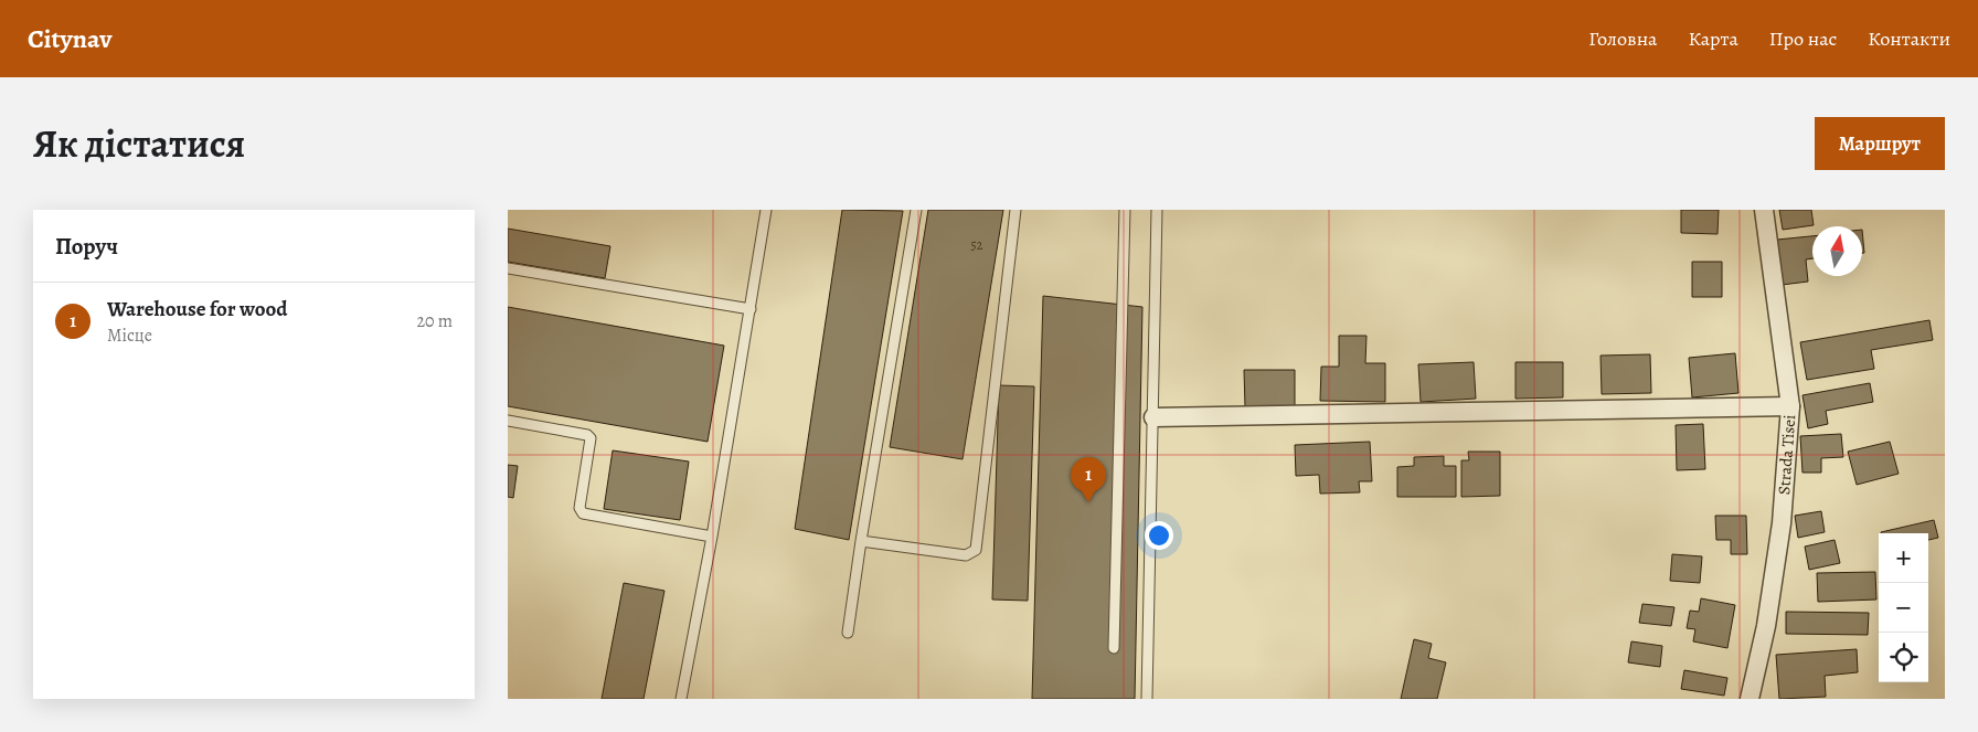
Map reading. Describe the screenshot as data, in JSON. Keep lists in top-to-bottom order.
{
  "streets": {
    "street": ["Strada Tisei"]
  },
  "house_numbers": ["52"],
  "north": "top",
  "page": {
    "header": "Citynav",
    "nav": [
      "Головна",
      "Карта",
      "Про нас",
      "Контакти"
    ],
    "title": "Як дістатися",
    "buttons": "Маршрут",
    "heading": "Поруч",
    "list": [
      {
        "mark": "1",
        "name": "Warehouse for wood",
        "note": "Місце",
        "value": "20 m"
      }
    ],
    "pins": "1",
    "map_buttons": ["+", "−"]
  }
}
